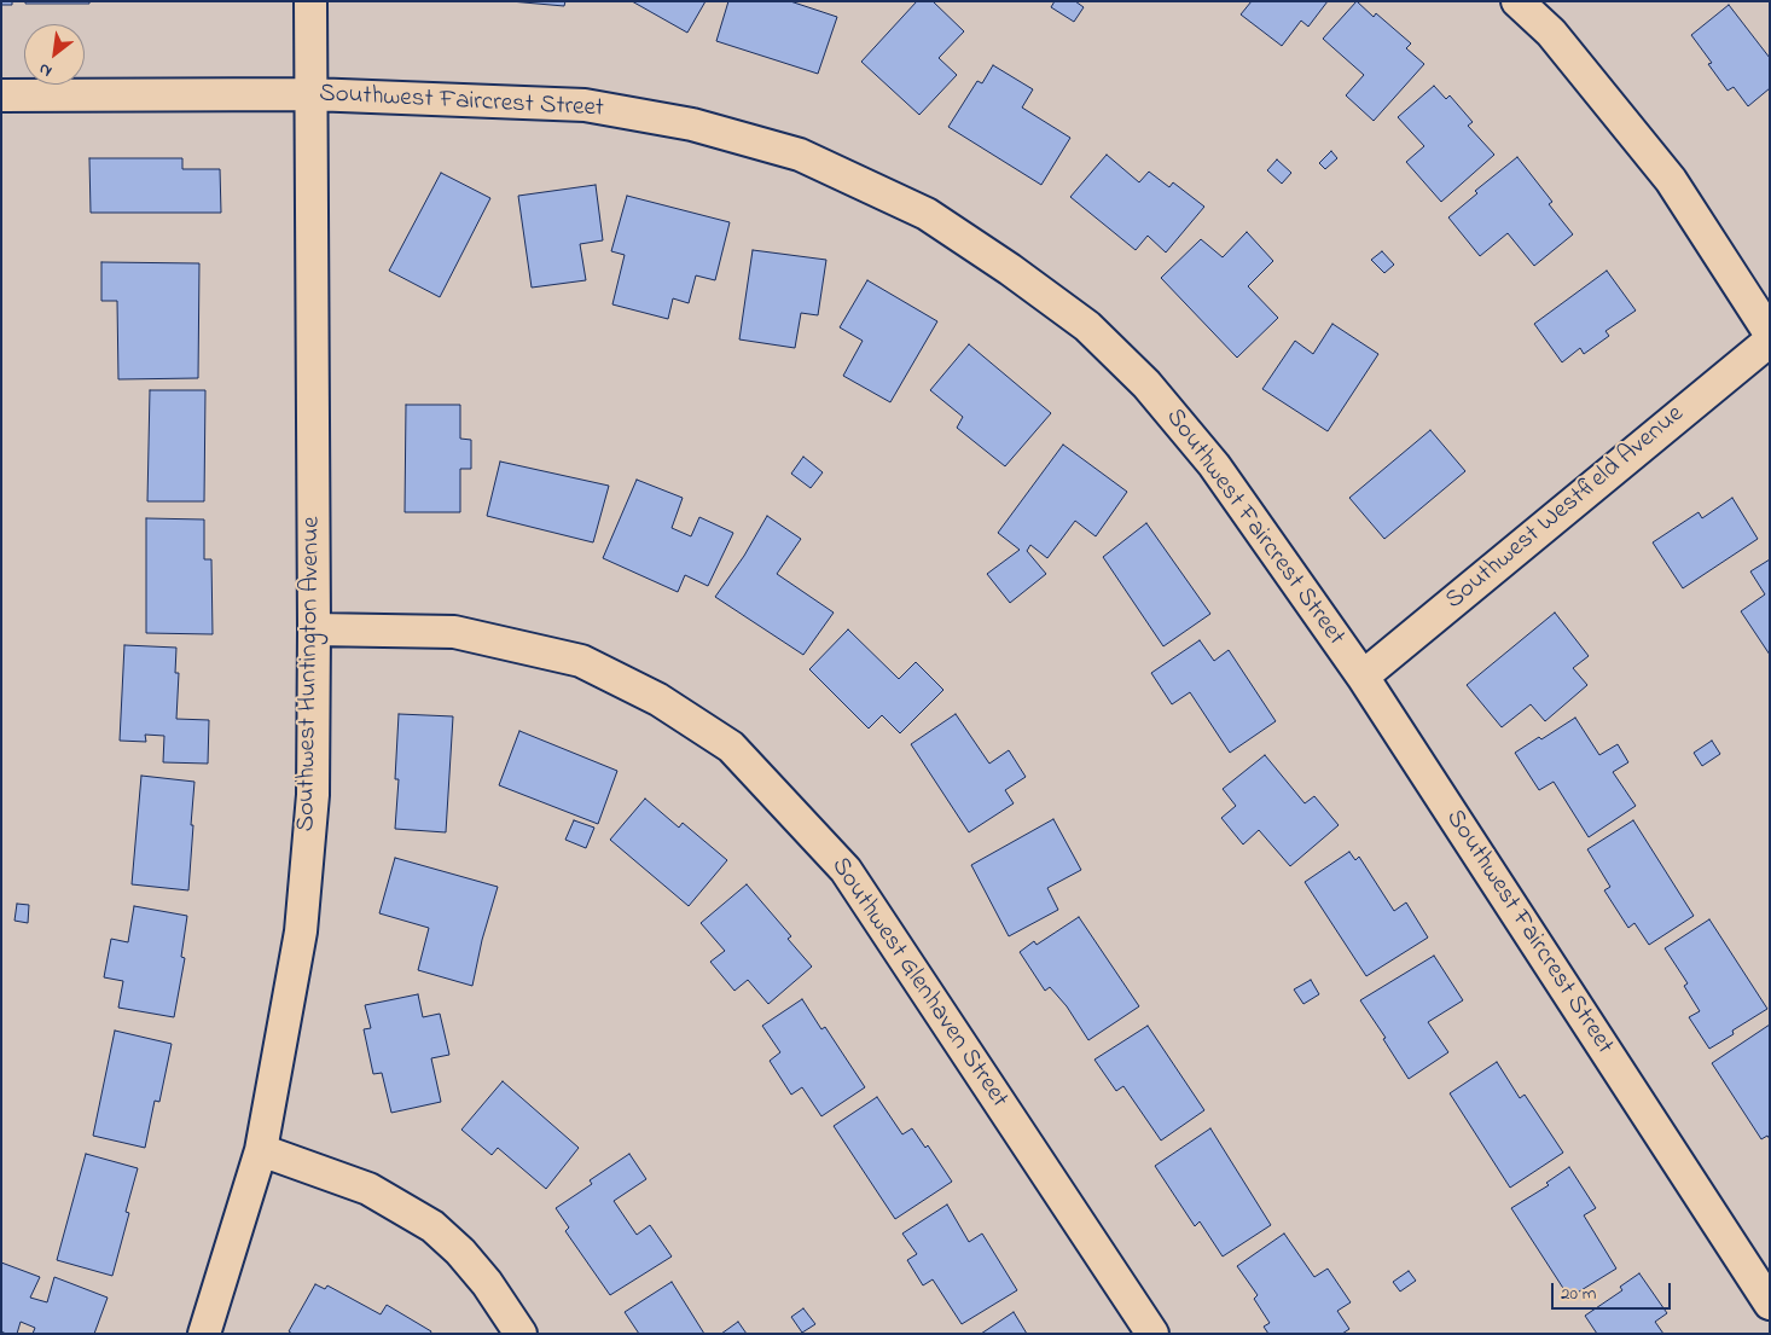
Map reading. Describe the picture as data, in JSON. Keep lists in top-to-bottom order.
{
  "streets": {
    "street": [
      "Southwest Faircrest Street",
      "Southwest Westfield Avenue",
      "Southwest Huntington Avenue",
      "Southwest Glenhaven Street"
    ]
  },
  "crossings": [
    ["Southwest Faircrest Street", "Southwest Westfield Avenue"],
    ["Southwest Faircrest Street", "Southwest Huntington Avenue"],
    ["Southwest Huntington Avenue", "Southwest Glenhaven Street"]
  ],
  "scale_bar": "20 m",
  "north": "bottom left"
}
